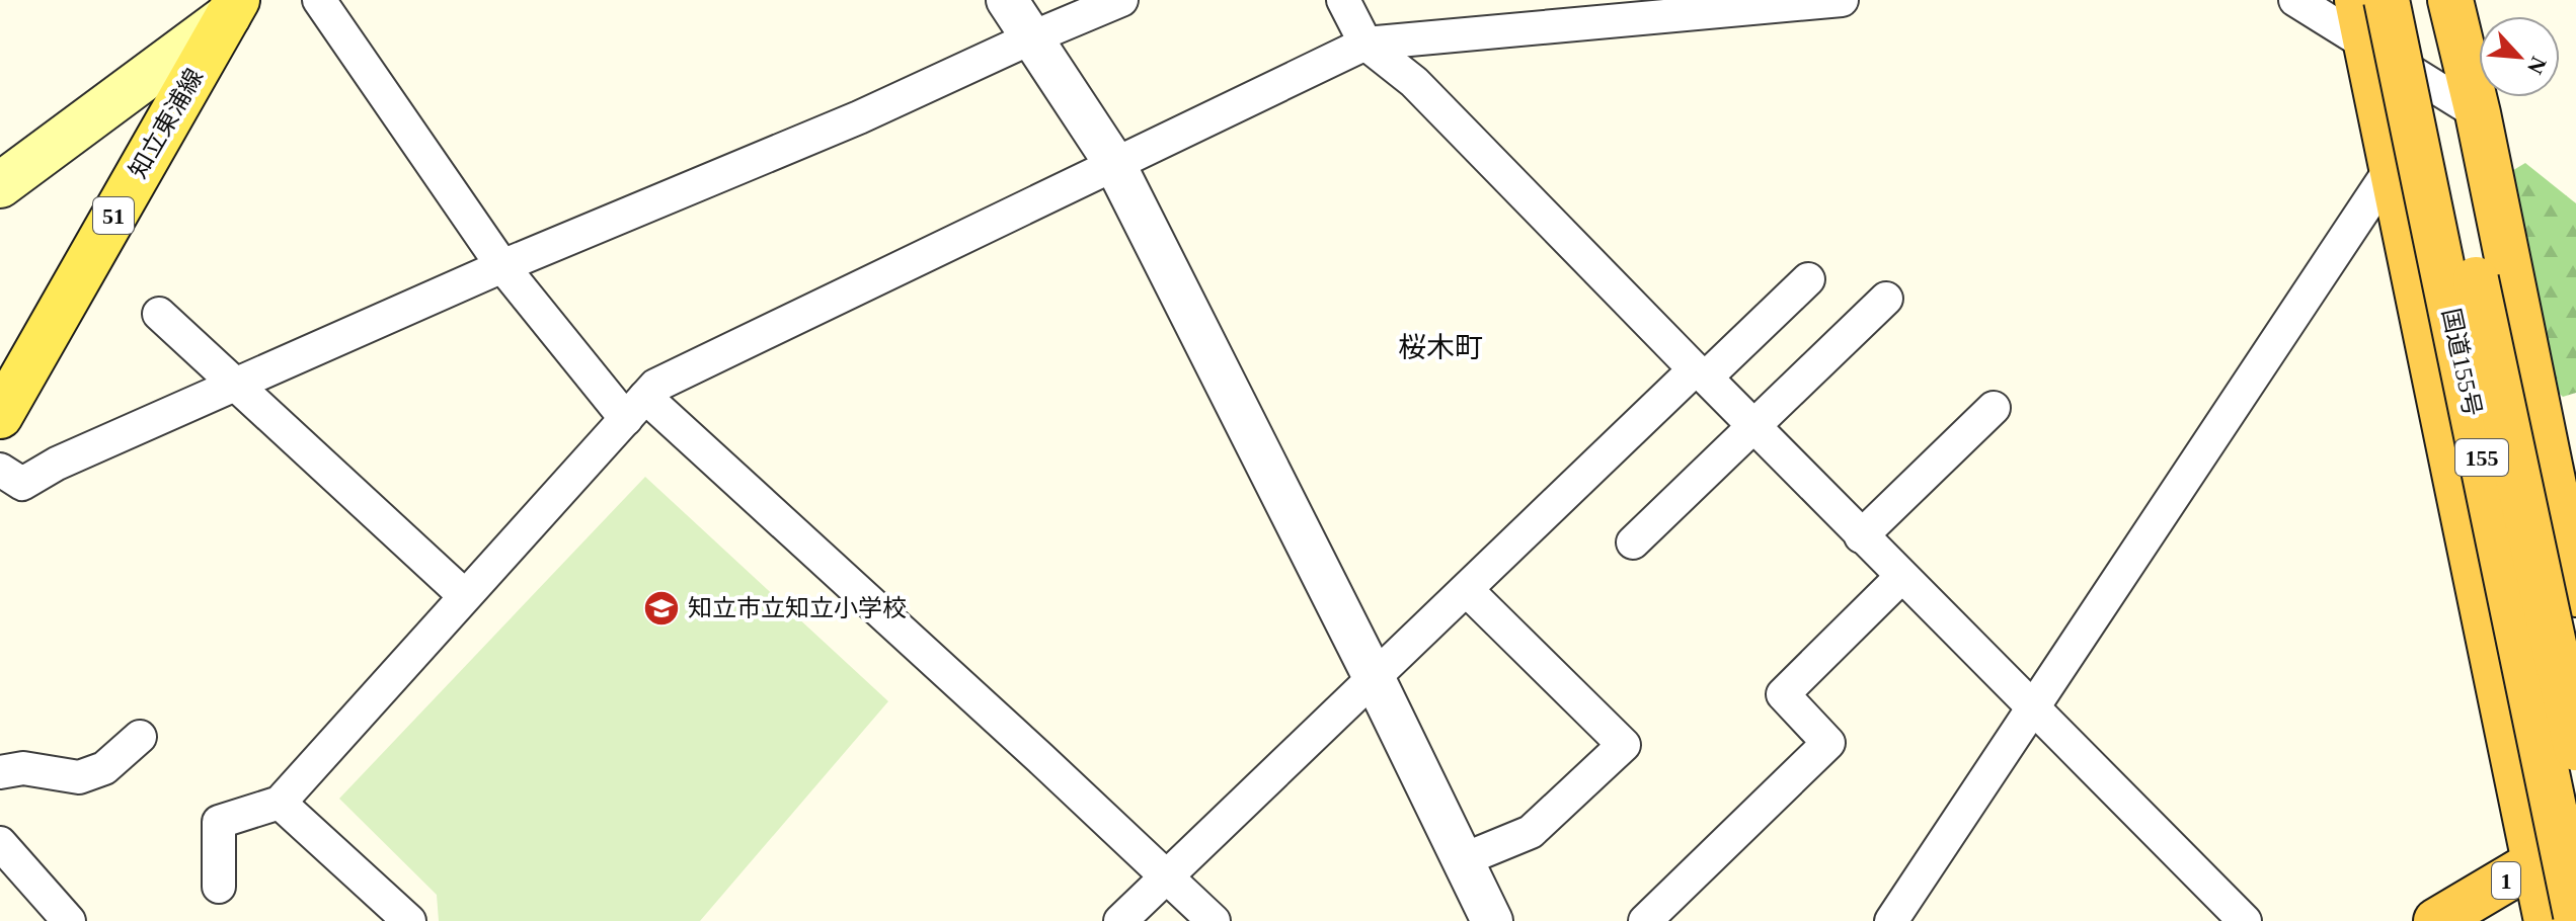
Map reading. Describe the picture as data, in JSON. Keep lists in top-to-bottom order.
{
  "streets": {
    "highway": ["国道155号", "155", "1"],
    "main road": ["知立東浦線", "51"]
  },
  "crossings": [
    ["国道155号", "155"],
    ["155", "1"]
  ],
  "districts": ["桜木町"],
  "places": {
    "school or university": ["知立市立知立小学校"]
  },
  "north": "bottom right"
}
